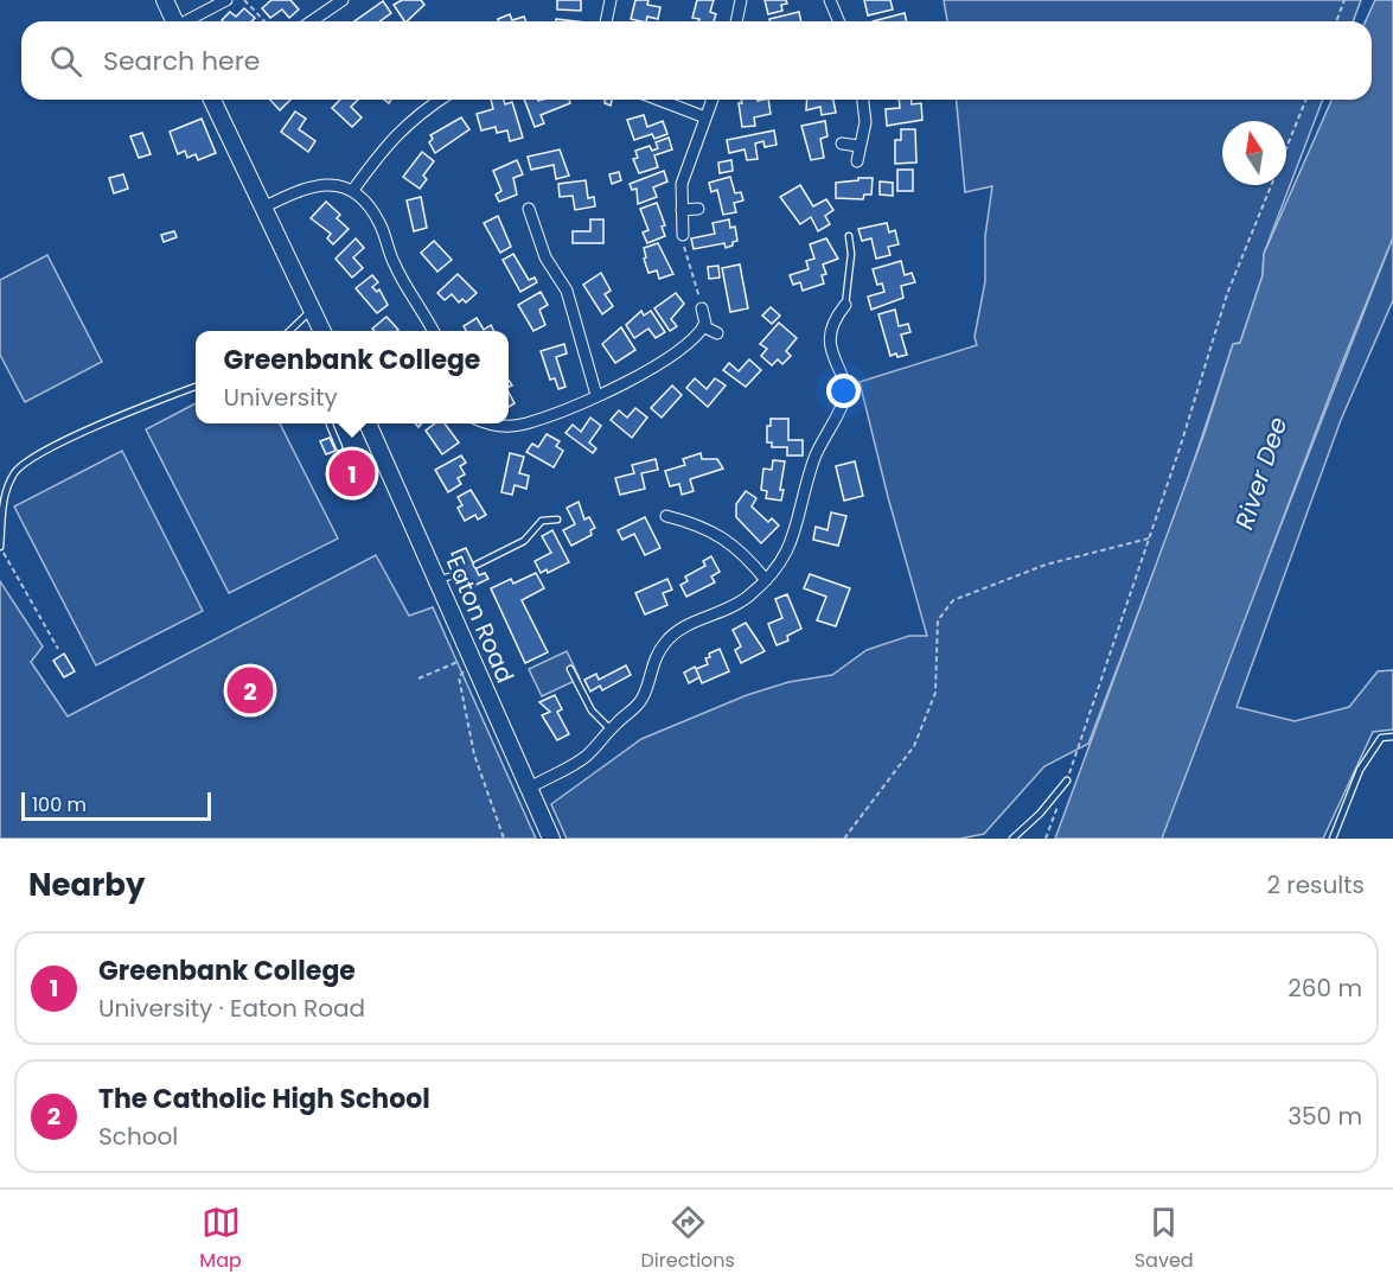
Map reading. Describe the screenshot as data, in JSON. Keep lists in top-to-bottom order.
{
  "streets": {
    "street": ["Eaton Road"]
  },
  "water": ["River Dee"],
  "scale_bar": "100 m",
  "north": "top",
  "page": {
    "search": "Search here",
    "popup": ["Greenbank College", "University"],
    "pins": ["1", "2"],
    "scale": "100 m",
    "heading": ["Nearby", "2 results"],
    "list": [
      {
        "mark": "1",
        "name": "Greenbank College",
        "note": "University · Eaton Road",
        "value": "260 m"
      },
      {
        "mark": "2",
        "name": "The Catholic High School",
        "note": "School",
        "value": "350 m"
      }
    ],
    "nav": ["Map", "Directions", "Saved"]
  }
}
